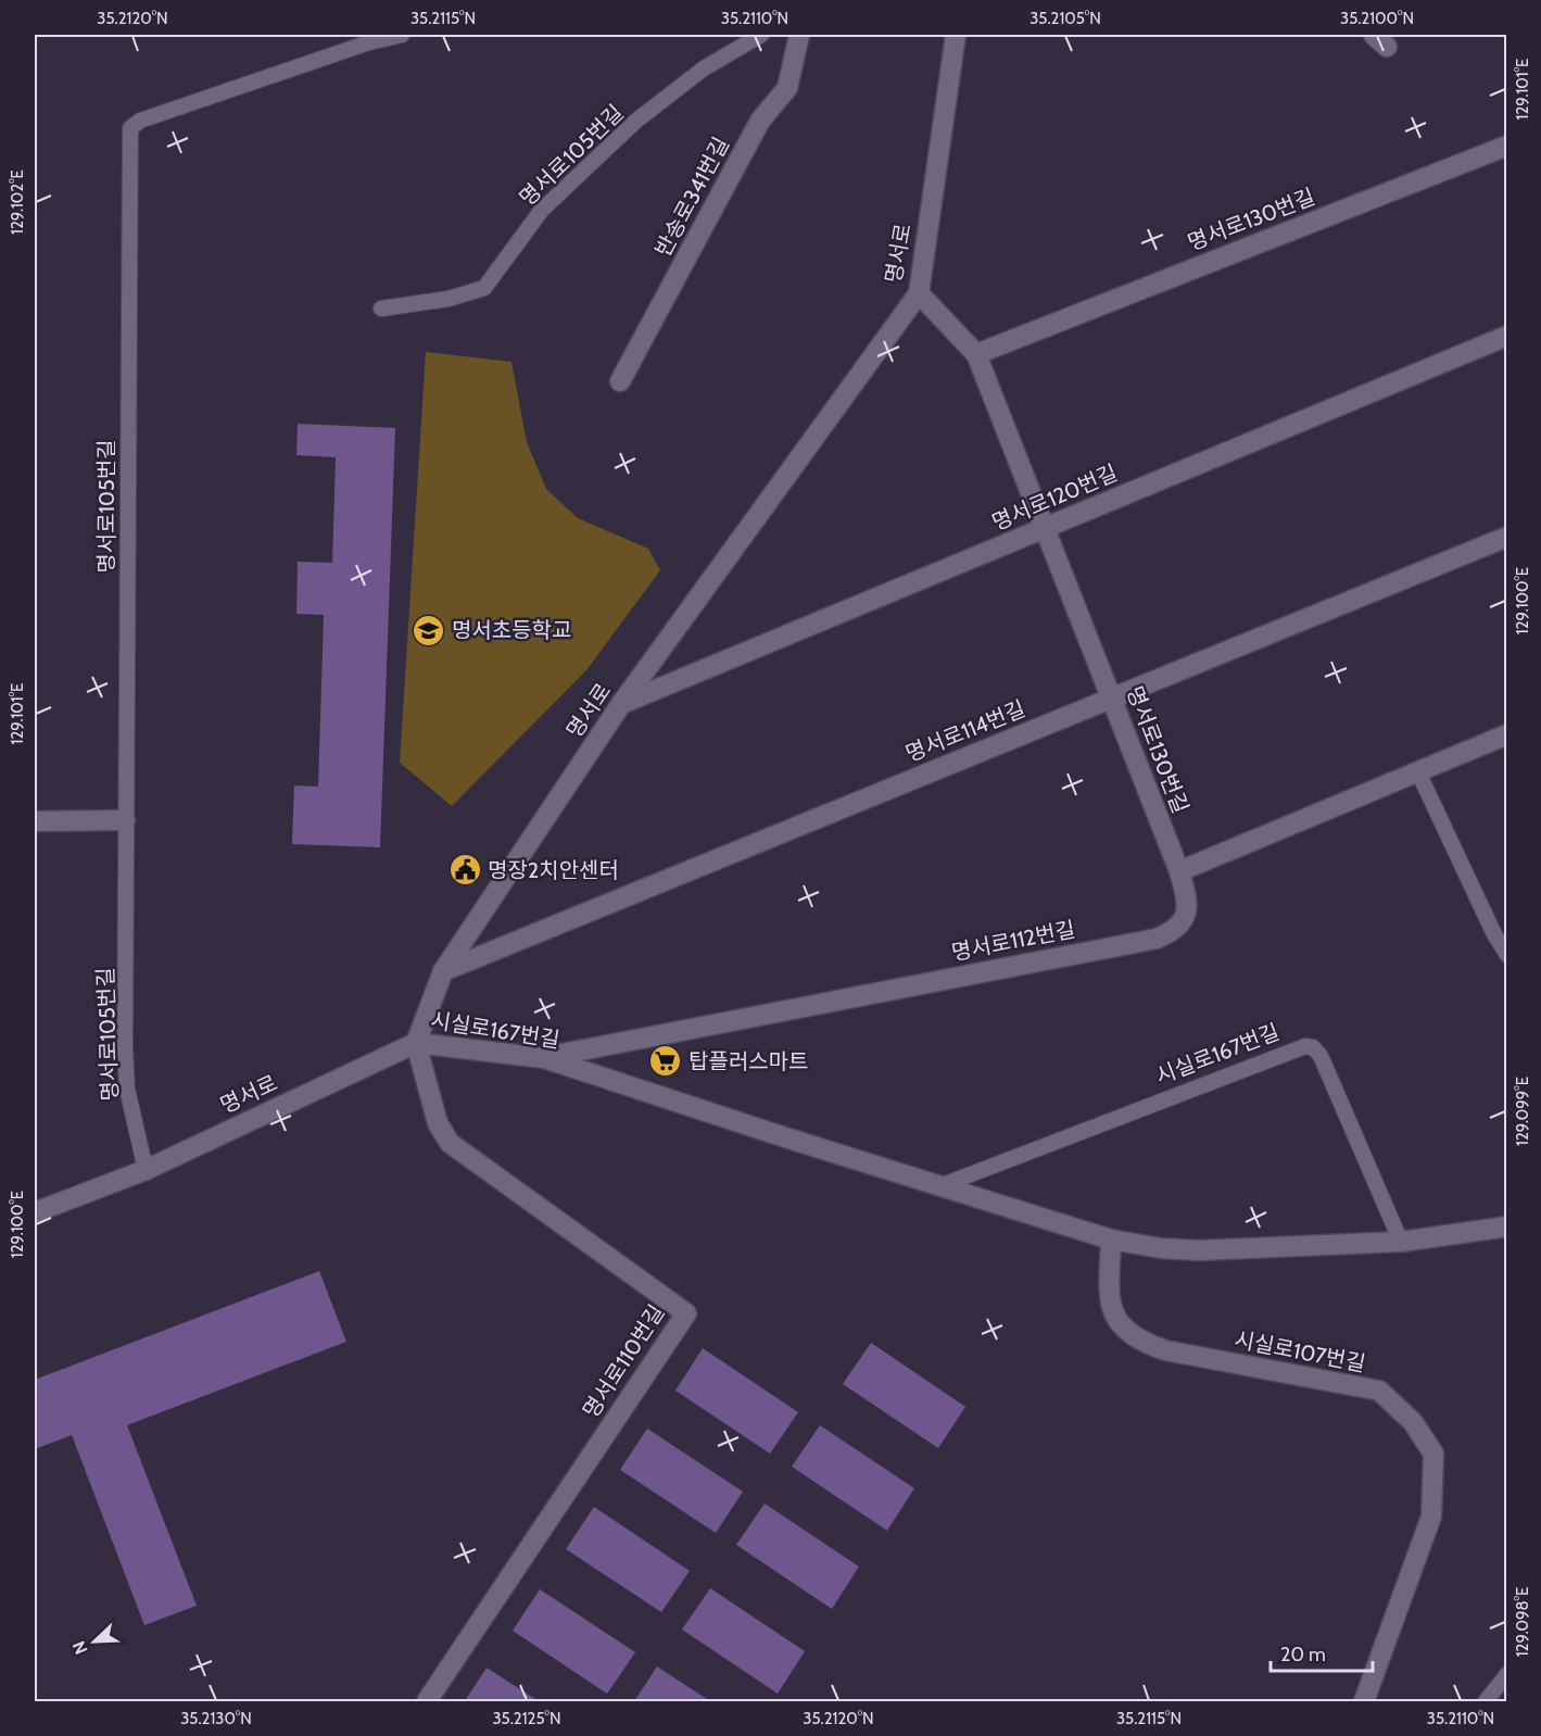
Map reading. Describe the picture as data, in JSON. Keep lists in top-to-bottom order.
{
  "streets": {
    "street": [
      "반송로341번길",
      "명서로130번길",
      "명서로",
      "명서로120번길",
      "명서로114번길",
      "명서로112번길",
      "시실로167번길",
      "시실로107번길",
      "명서로110번길"
    ],
    "lane": ["명서로105번길"]
  },
  "crossings": [
    ["명서로105번길", "명서로"],
    ["명서로130번길", "명서로"],
    ["명서로130번길", "명서로120번길"],
    ["명서로130번길", "명서로114번길"],
    ["명서로130번길", "명서로112번길"],
    ["명서로", "명서로120번길"],
    ["명서로", "명서로114번길"],
    ["명서로", "시실로167번길"],
    ["명서로", "명서로110번길"],
    ["명서로112번길", "시실로167번길"],
    ["시실로167번길", "시실로107번길"],
    ["시실로167번길", "명서로110번길"]
  ],
  "places": {
    "school or university": ["명서초등학교"],
    "public building": ["명장2치안센터"],
    "supermarket": ["탑플러스마트"]
  },
  "scale_bar": "20 m",
  "north": "bottom left",
  "coordinates": [
    "35.2120°N",
    "35.2115°N",
    "35.2110°N",
    "35.2105°N",
    "35.2100°N",
    "129.101°E",
    "129.102°E",
    "129.100°E",
    "129.099°E",
    "129.098°E",
    "35.2130°N",
    "35.2125°N"
  ]
}
